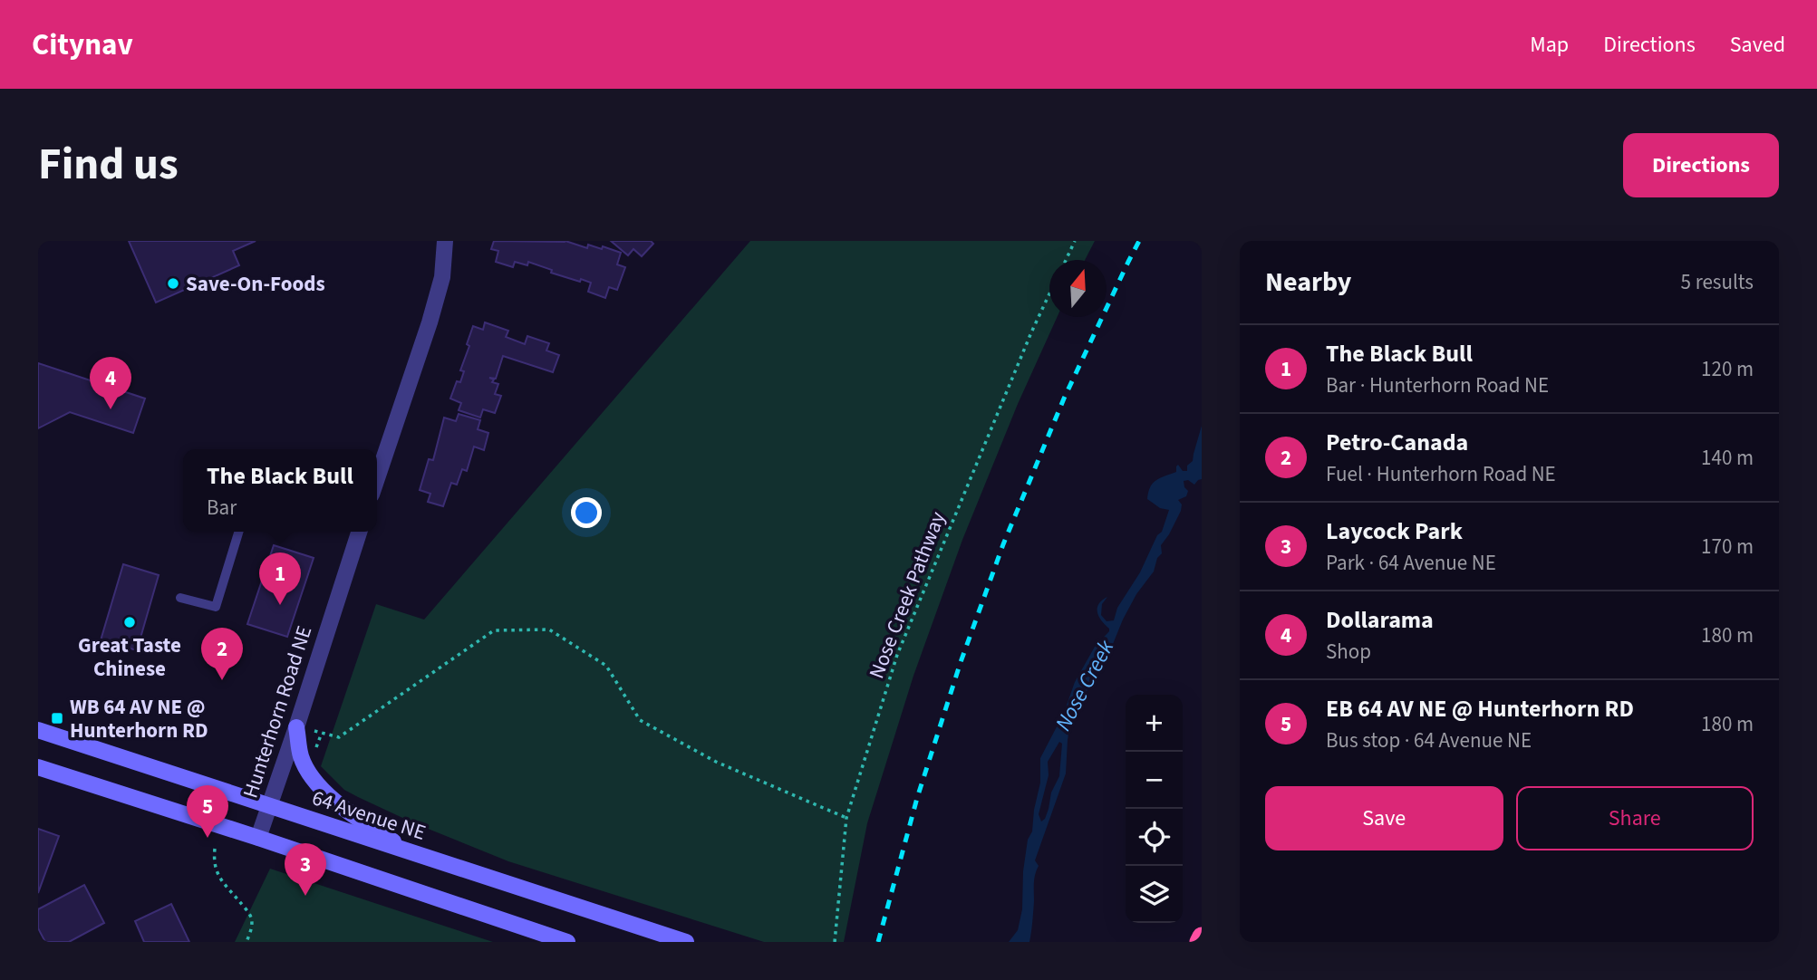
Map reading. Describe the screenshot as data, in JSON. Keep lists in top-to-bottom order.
{
  "streets": {
    "main road": ["64 Avenue NE"],
    "street": ["Hunterhorn Road NE"],
    "path": ["Nose Creek Pathway"]
  },
  "crossings": [
    ["Hunterhorn Road NE", "64 Avenue NE"]
  ],
  "water": ["Nose Creek"],
  "places": {
    "other": ["Save-On-Foods", "Great Taste Chinese"],
    "transit": ["WB 64 AV NE @ Hunterhorn RD"]
  },
  "north": "top",
  "page": {
    "header": "Citynav",
    "nav": ["Map", "Directions", "Saved"],
    "title": "Find us",
    "buttons": [
      "Directions",
      ["Save", "Share"]
    ],
    "heading": ["Nearby", "5 results"],
    "list": [
      {
        "mark": "1",
        "name": "The Black Bull",
        "note": "Bar · Hunterhorn Road NE",
        "value": "120 m"
      },
      {
        "mark": "2",
        "name": "Petro-Canada",
        "note": "Fuel · Hunterhorn Road NE",
        "value": "140 m"
      },
      {
        "mark": "3",
        "name": "Laycock Park",
        "note": "Park · 64 Avenue NE",
        "value": "170 m"
      },
      {
        "mark": "4",
        "name": "Dollarama",
        "note": "Shop",
        "value": "180 m"
      },
      {
        "mark": "5",
        "name": "EB 64 AV NE @ Hunterhorn RD",
        "note": "Bus stop · 64 Avenue NE",
        "value": "180 m"
      }
    ],
    "pins": [
      "4",
      "1",
      "2",
      "5",
      "3"
    ],
    "popup": ["The Black Bull", "Bar"],
    "map_buttons": ["+", "−"]
  }
}
